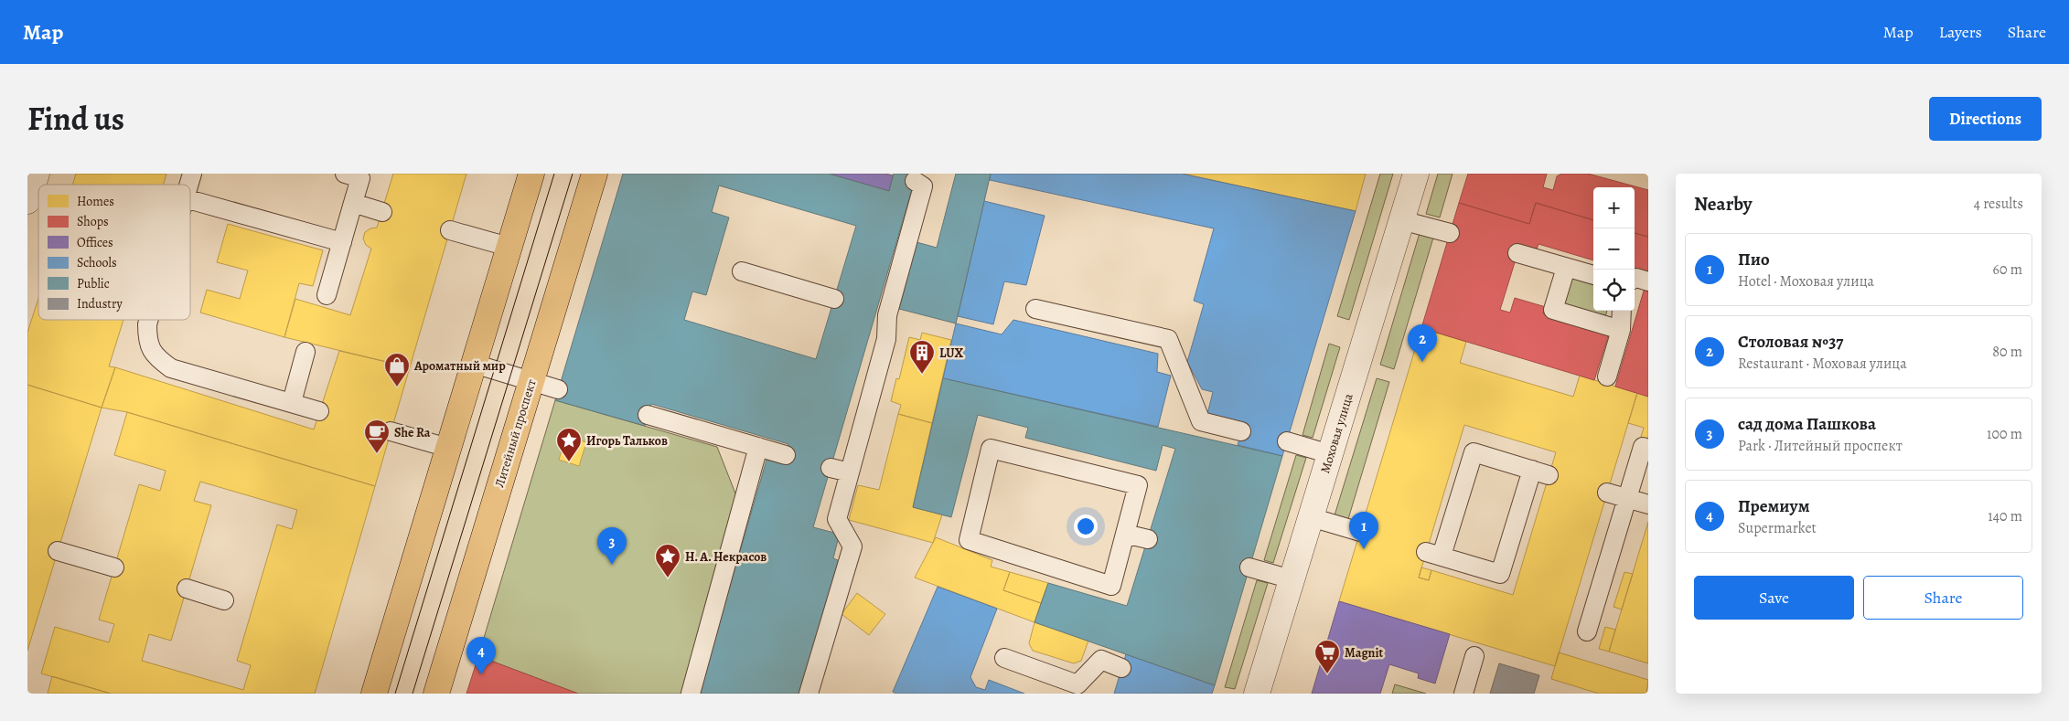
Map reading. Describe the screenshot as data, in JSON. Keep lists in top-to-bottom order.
{
  "streets": {
    "main road": ["Литейный проспект"],
    "street": ["Моховая улица"]
  },
  "places": {
    "building": ["LUX"],
    "shop": ["Ароматный мир"],
    "cafe": ["She Ra"],
    "place": ["Игорь Тальков", "Н. А. Некрасов"],
    "supermarket": ["Magnit"]
  },
  "legend": [
    "Homes",
    "Shops",
    "Offices",
    "Schools",
    "Public",
    "Industry"
  ],
  "page": {
    "header": "Map",
    "nav": ["Map", "Layers", "Share"],
    "title": "Find us",
    "buttons": [
      "Directions",
      ["Save", "Share"]
    ],
    "heading": ["Nearby", "4 results"],
    "map_buttons": ["+", "−"],
    "list": [
      {
        "mark": "1",
        "name": "Пио",
        "note": "Hotel · Моховая улица",
        "value": "60 m"
      },
      {
        "mark": "2",
        "name": "Столовая №37",
        "note": "Restaurant · Моховая улица",
        "value": "80 m"
      },
      {
        "mark": "3",
        "name": "сад дома Пашкова",
        "note": "Park · Литейный проспект",
        "value": "100 m"
      },
      {
        "mark": "4",
        "name": "Премиум",
        "note": "Supermarket",
        "value": "140 m"
      }
    ],
    "pins": [
      "2",
      "1",
      "3",
      "4"
    ]
  }
}
